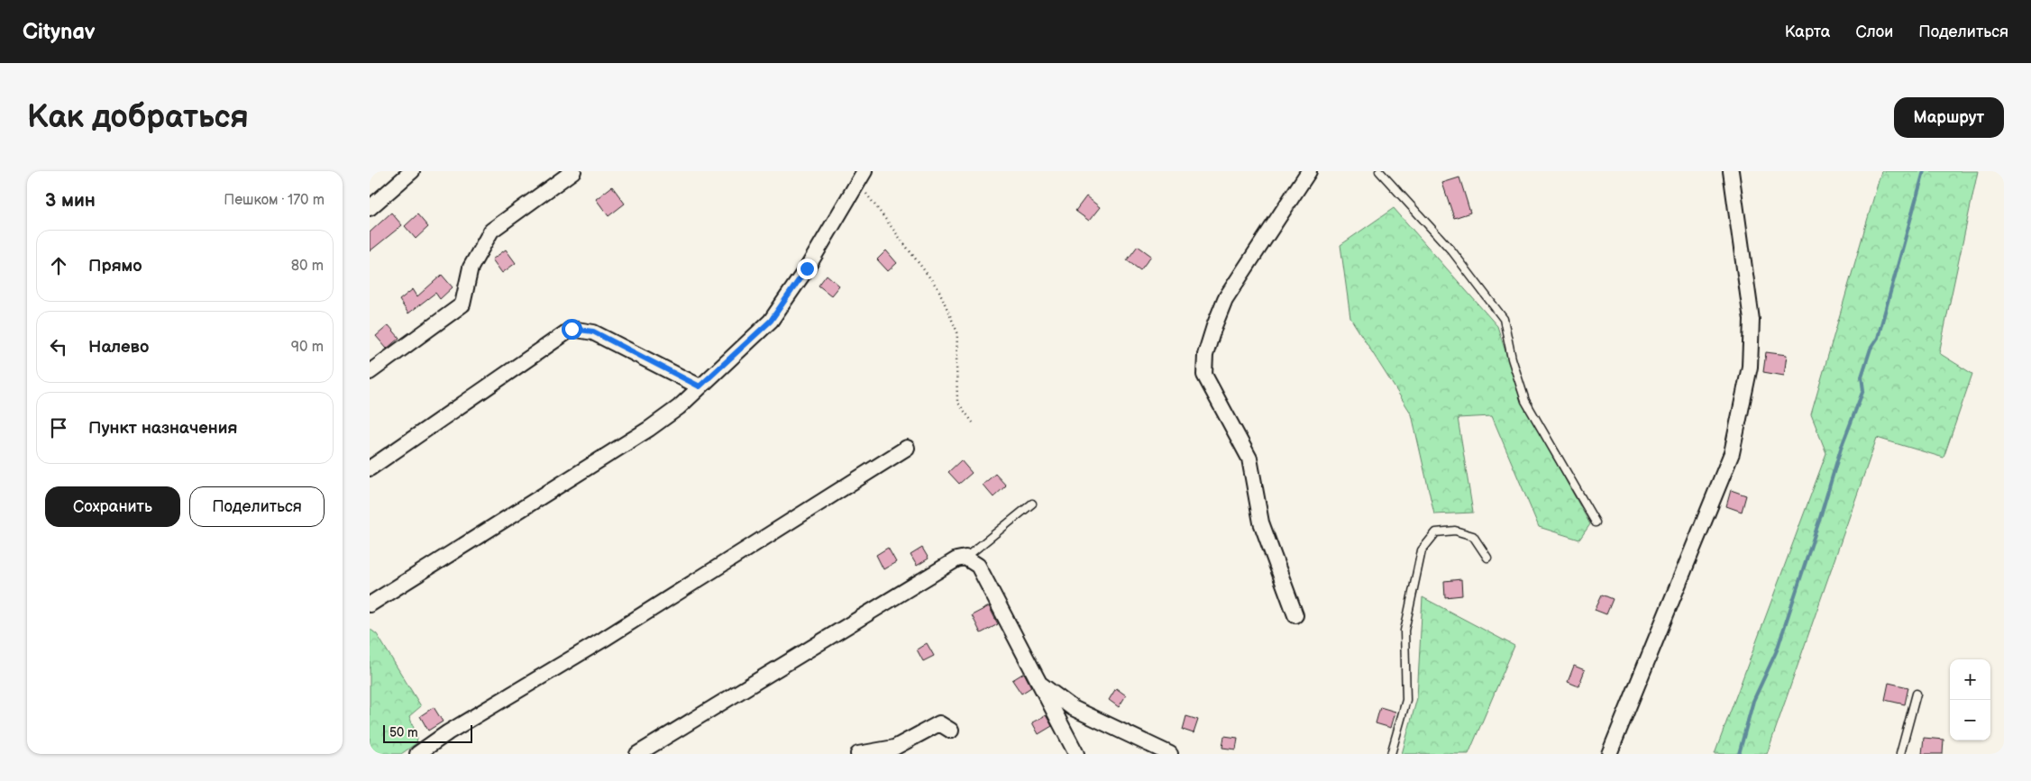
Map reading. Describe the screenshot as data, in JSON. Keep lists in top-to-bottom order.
{
  "scale_bar": "50 m",
  "page": {
    "header": "Citynav",
    "nav": ["Карта", "Слои", "Поделиться"],
    "buttons": [
      "Маршрут",
      ["Сохранить", "Поделиться"]
    ],
    "title": "Как добраться",
    "heading": ["3 мин", "Пешком · 170 m"],
    "list": [
      ["Прямо", "80 m"],
      ["Налево", "90 m"],
      "Пункт назначения"
    ],
    "map_buttons": ["+", "−"],
    "scale": "50 m"
  }
}
